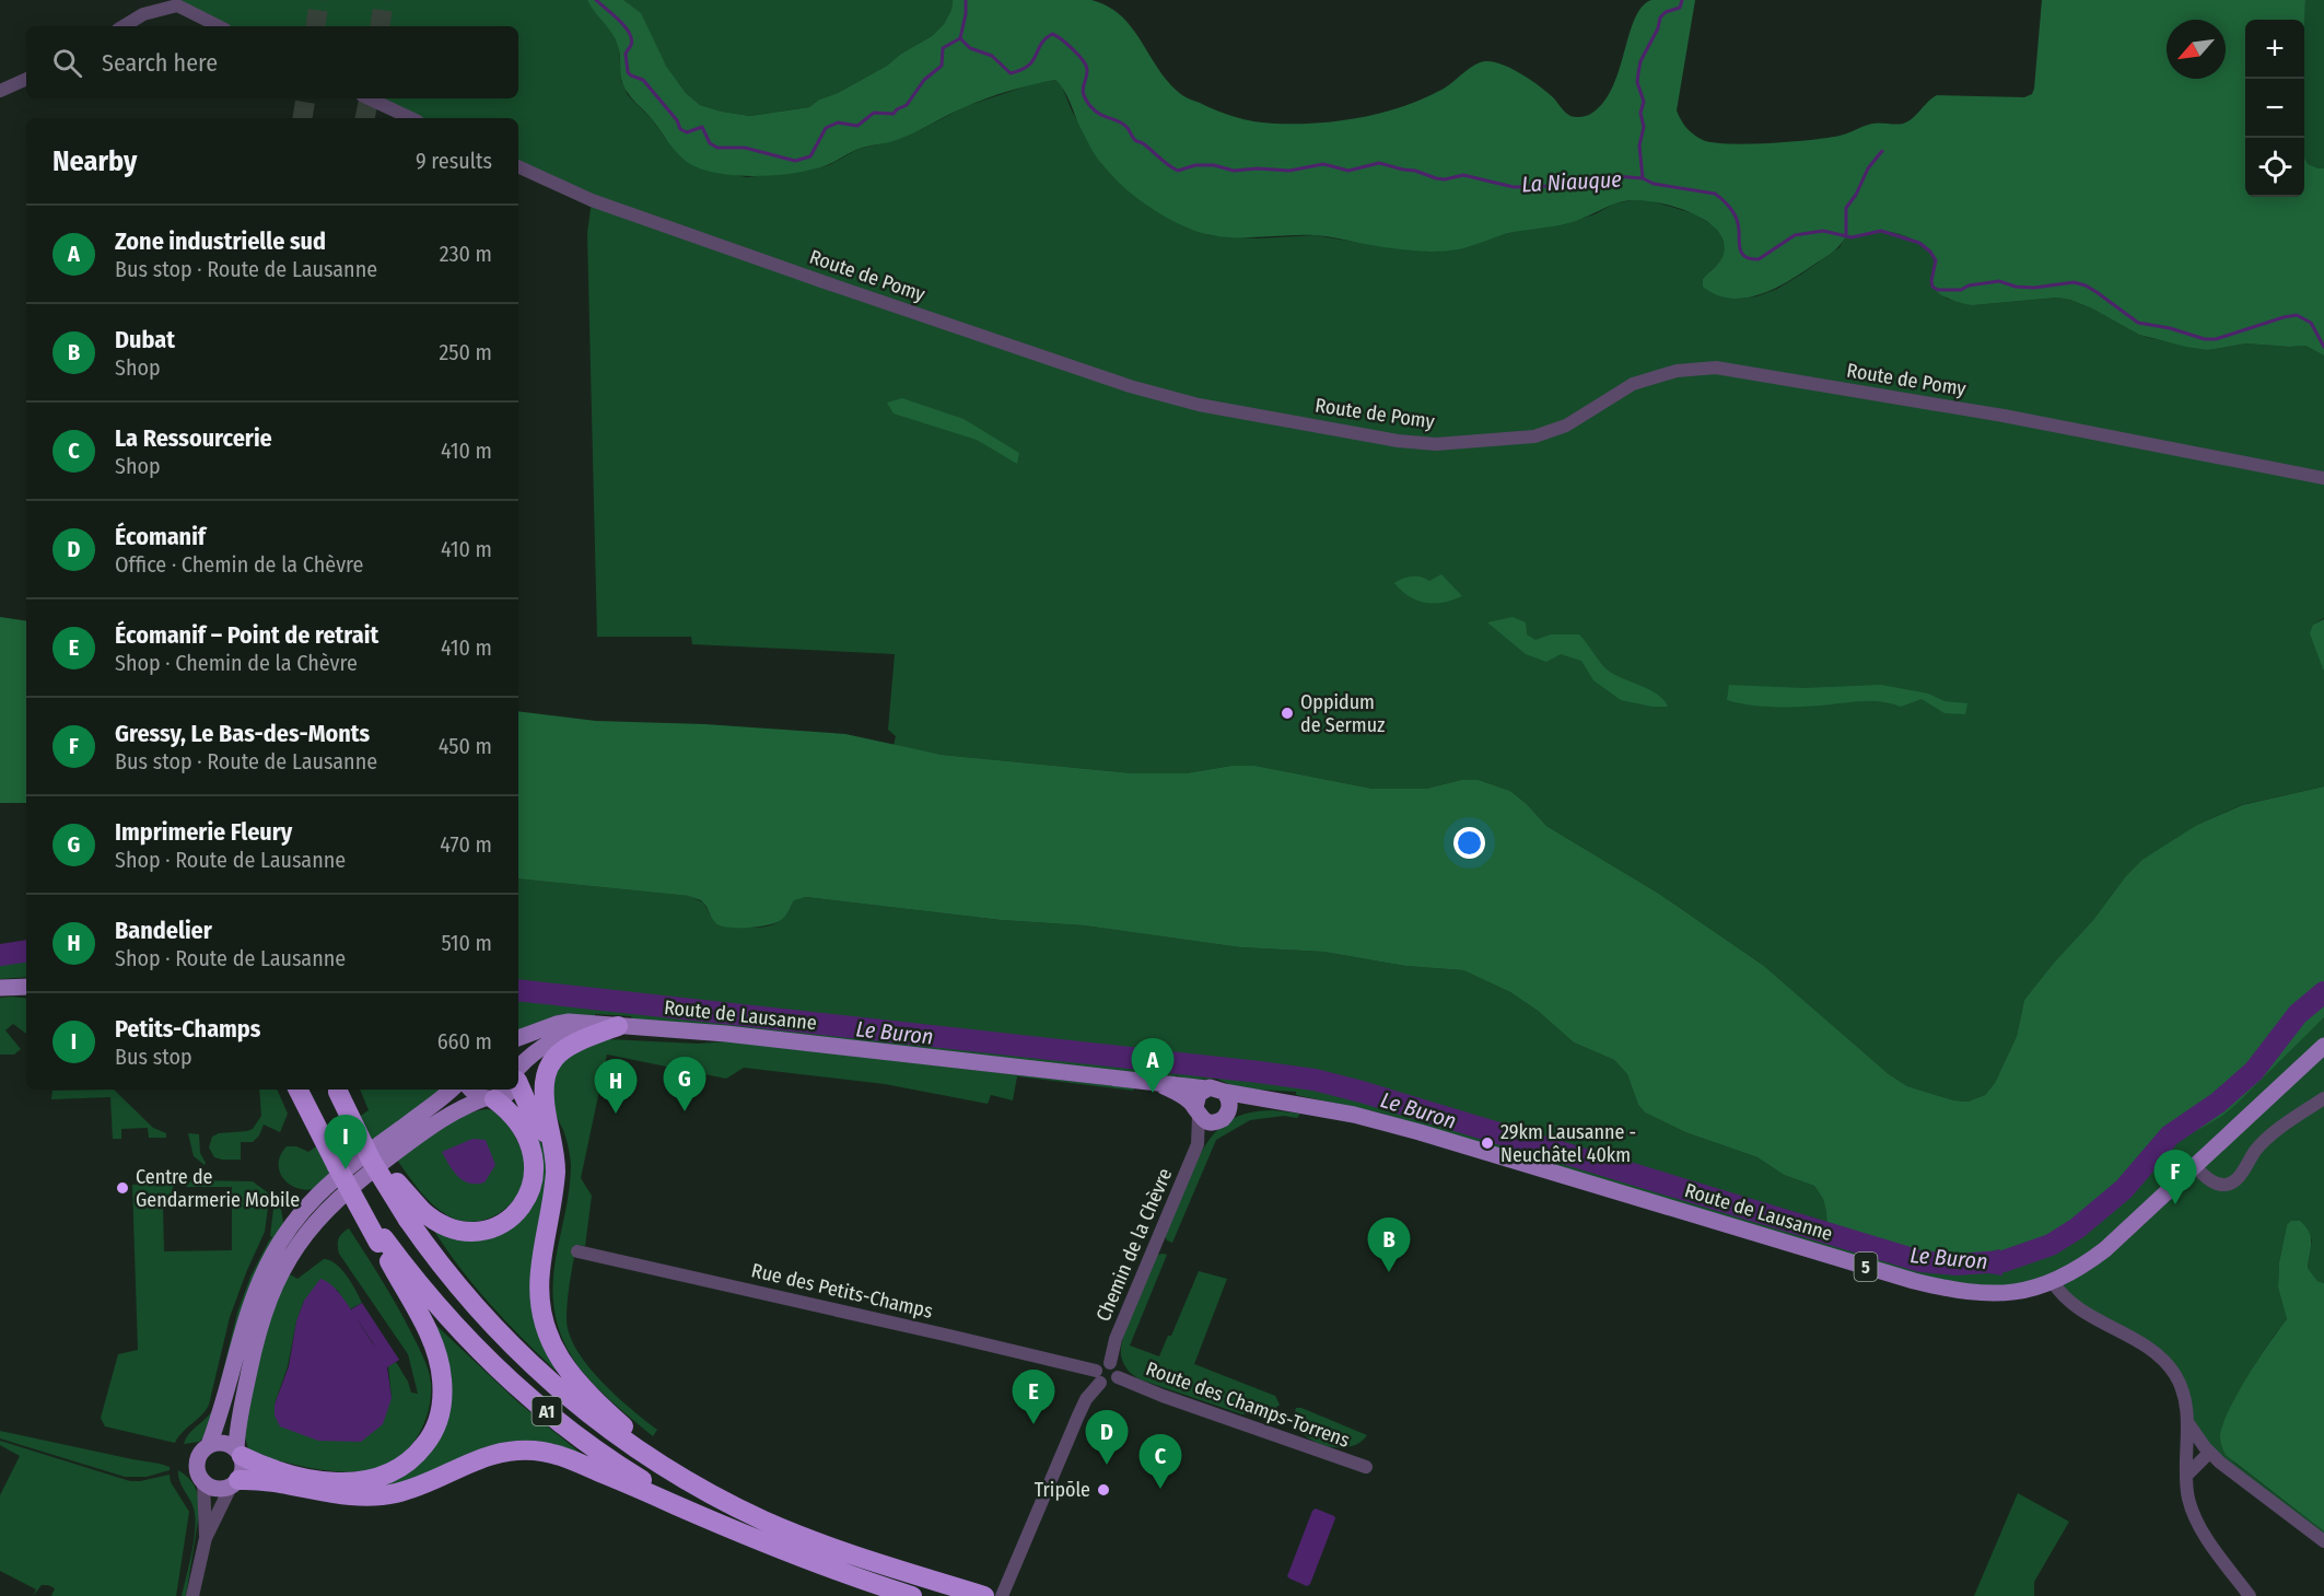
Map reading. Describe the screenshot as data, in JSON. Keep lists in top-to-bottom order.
{
  "streets": {
    "highway": ["A1"],
    "main road": ["Route de Lausanne", "5"],
    "street": [
      "Route de Pomy",
      "Chemin de la Chèvre",
      "Rue des Petits-Champs",
      "Route des Champs-Torrens"
    ]
  },
  "crossings": [
    ["Route de Lausanne", "Chemin de la Chèvre"],
    ["Chemin de la Chèvre", "Rue des Petits-Champs"],
    ["Chemin de la Chèvre", "Route des Champs-Torrens"],
    ["Rue des Petits-Champs", "Route des Champs-Torrens"]
  ],
  "water": ["La Niauque", "Le Buron"],
  "places": [
    "Oppidum de Sermuz",
    "29km Lausanne - Neuchâtel 40km",
    "Centre de Gendarmerie Mobile",
    "Tripōle"
  ],
  "north": "bottom left",
  "page": {
    "map_buttons": ["+", "−"],
    "search": "Search here",
    "heading": ["Nearby", "9 results"],
    "list": [
      {
        "mark": "A",
        "name": "Zone industrielle sud",
        "note": "Bus stop · Route de Lausanne",
        "value": "230 m"
      },
      {
        "mark": "B",
        "name": "Dubat",
        "note": "Shop",
        "value": "250 m"
      },
      {
        "mark": "C",
        "name": "La Ressourcerie",
        "note": "Shop",
        "value": "410 m"
      },
      {
        "mark": "D",
        "name": "Écomanif",
        "note": "Office · Chemin de la Chèvre",
        "value": "410 m"
      },
      {
        "mark": "E",
        "name": "Écomanif – Point de retrait",
        "note": "Shop · Chemin de la Chèvre",
        "value": "410 m"
      },
      {
        "mark": "F",
        "name": "Gressy, Le Bas-des-Monts",
        "note": "Bus stop · Route de Lausanne",
        "value": "450 m"
      },
      {
        "mark": "G",
        "name": "Imprimerie Fleury",
        "note": "Shop · Route de Lausanne",
        "value": "470 m"
      },
      {
        "mark": "H",
        "name": "Bandelier",
        "note": "Shop · Route de Lausanne",
        "value": "510 m"
      },
      {
        "mark": "I",
        "name": "Petits-Champs",
        "note": "Bus stop",
        "value": "660 m"
      }
    ],
    "pins": [
      "A",
      "G",
      "H",
      "I",
      "F",
      "B",
      "E",
      "D",
      "C"
    ]
  }
}
